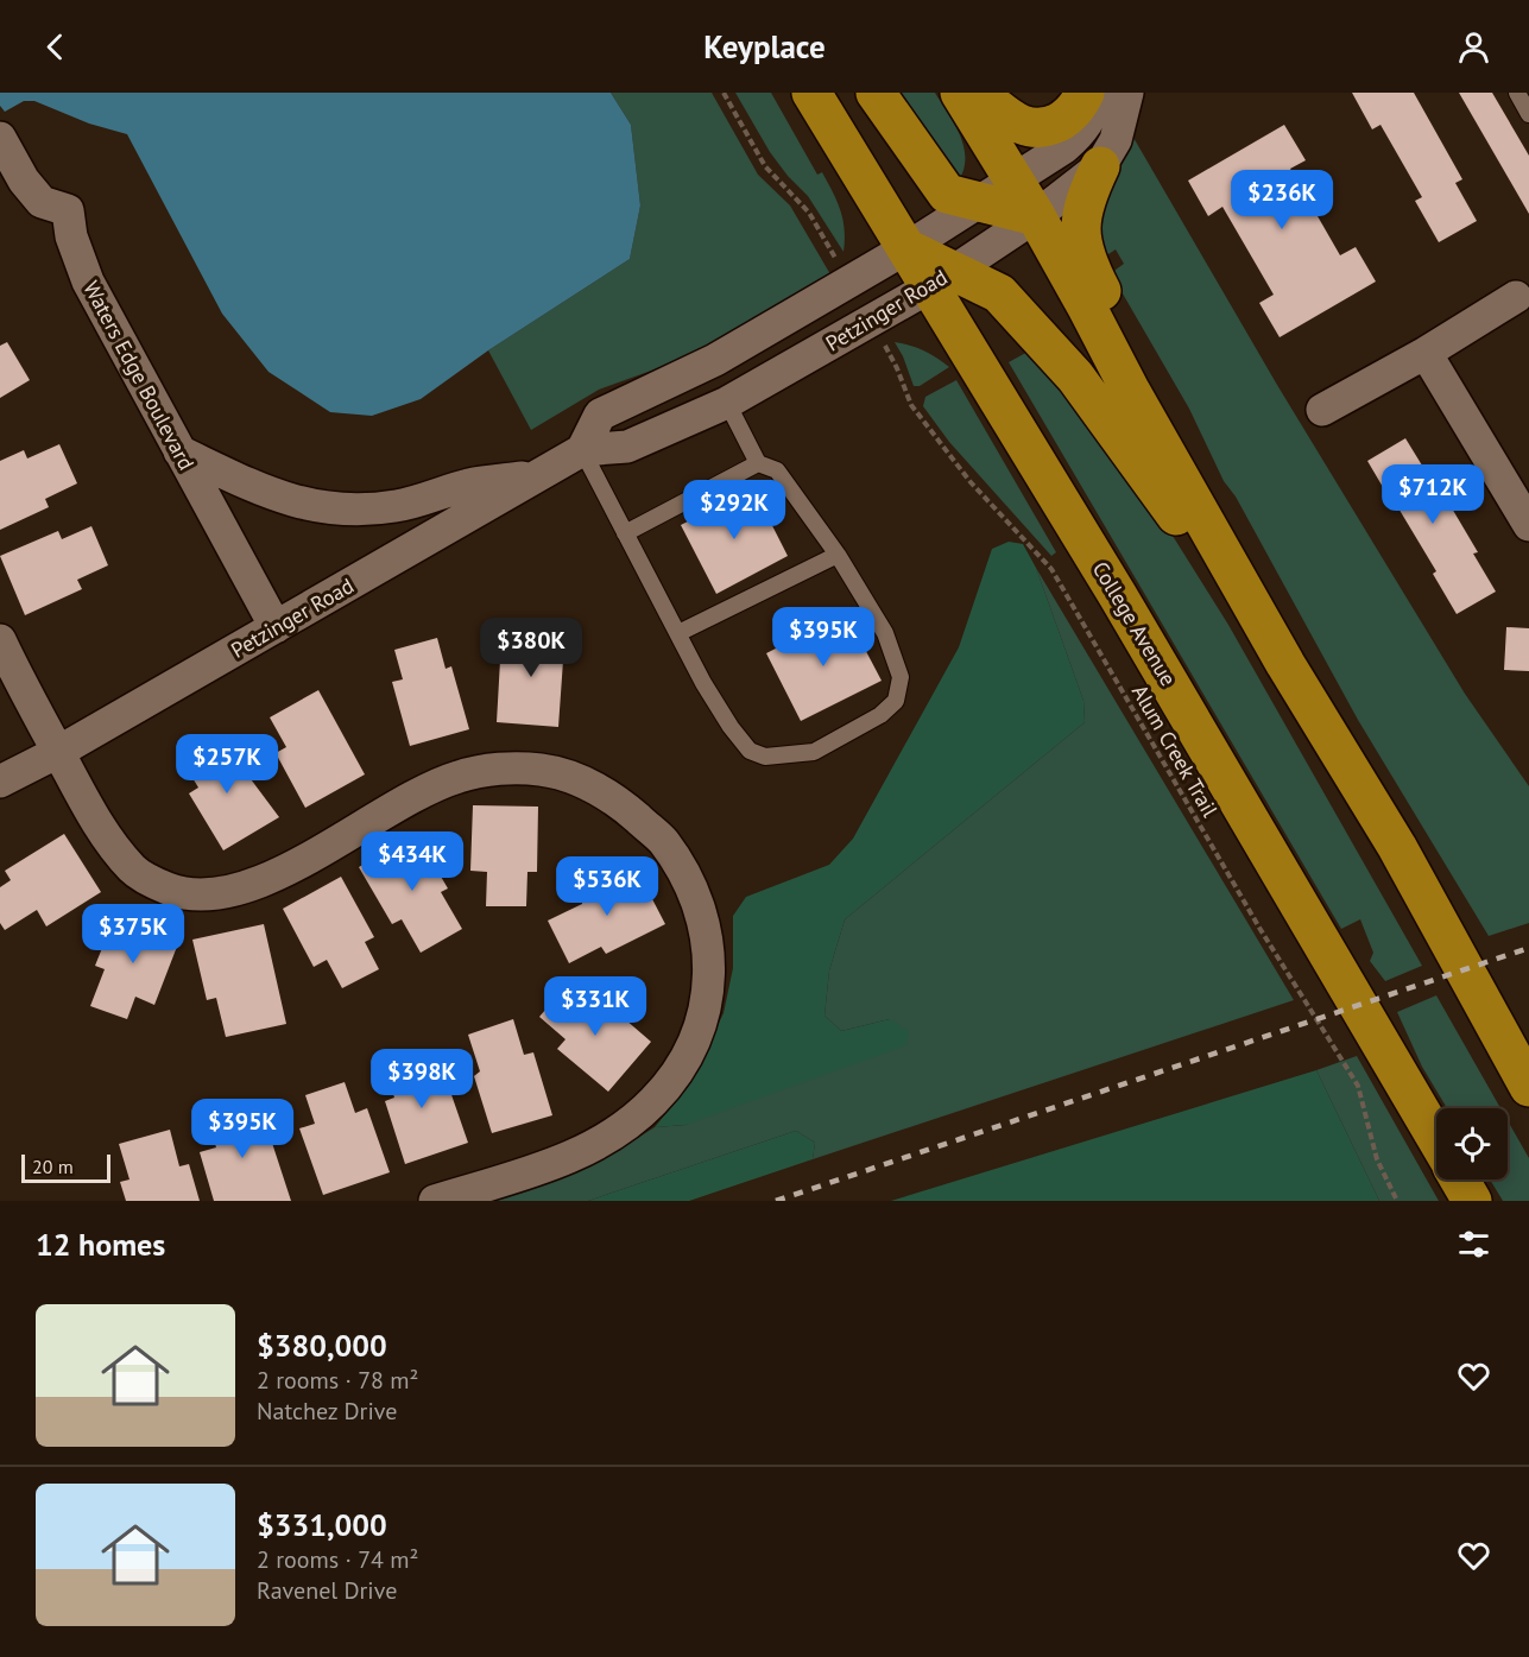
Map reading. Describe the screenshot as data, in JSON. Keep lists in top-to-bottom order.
{
  "streets": {
    "highway": ["College Avenue"],
    "street": ["Petzinger Road", "Waters Edge Boulevard"],
    "path": ["Alum Creek Trail"]
  },
  "crossings": [
    ["Petzinger Road", "Waters Edge Boulevard"],
    ["Petzinger Road", "College Avenue"]
  ],
  "scale_bar": "20 m",
  "page": {
    "header": "Keyplace",
    "price": [
      "$236K",
      "$712K",
      "$292K",
      "$395K",
      "$380K",
      "$257K",
      "$434K",
      "$536K",
      "$375K",
      "$331K",
      "$398K",
      "$395K"
    ],
    "scale": "20 m",
    "heading": "12 homes",
    "list": [
      {
        "name": "$380,000",
        "note": "2 rooms · 78 m² · Natchez Drive"
      },
      {
        "name": "$331,000",
        "note": "2 rooms · 74 m² · Ravenel Drive"
      }
    ]
  }
}
